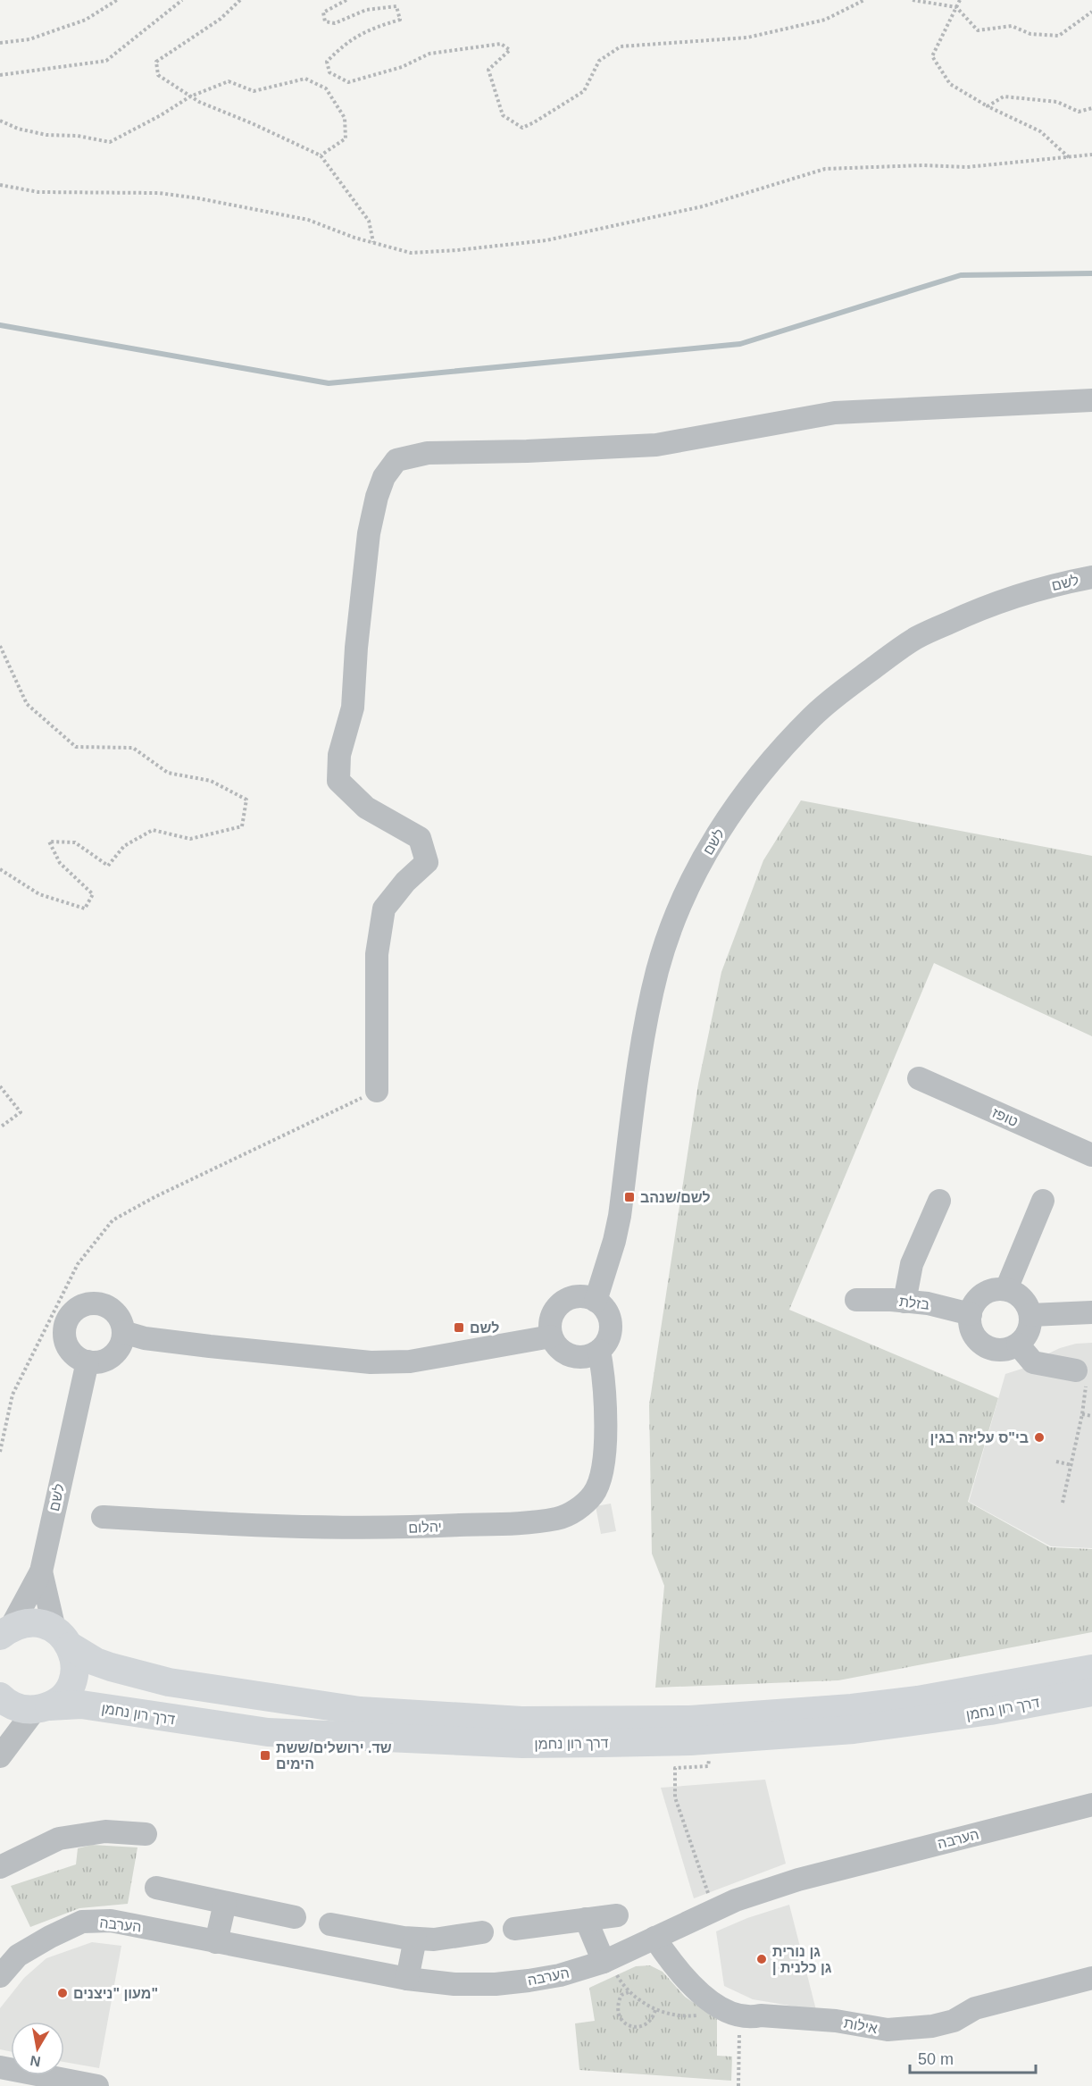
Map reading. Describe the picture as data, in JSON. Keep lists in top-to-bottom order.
{
  "streets": {
    "main road": ["דרך רון נחמן"],
    "street": [
      "לשם",
      "טופז",
      "בזלת",
      "יהלום",
      "הערבה",
      "אילות"
    ]
  },
  "crossings": [
    ["לשם", "יהלום"],
    ["לשם", "דרך רון נחמן"],
    ["הערבה", "אילות"]
  ],
  "places": {
    "transit": ["לשם/שנהב", "לשם", "שד. ירושלים/ששת הימים"],
    "other": ["בי\"ס עליזה בגין", "גן נורית | גן כלנית", "מעון \"ניצנים\""]
  },
  "scale_bar": "50 m",
  "north": "bottom"
}
